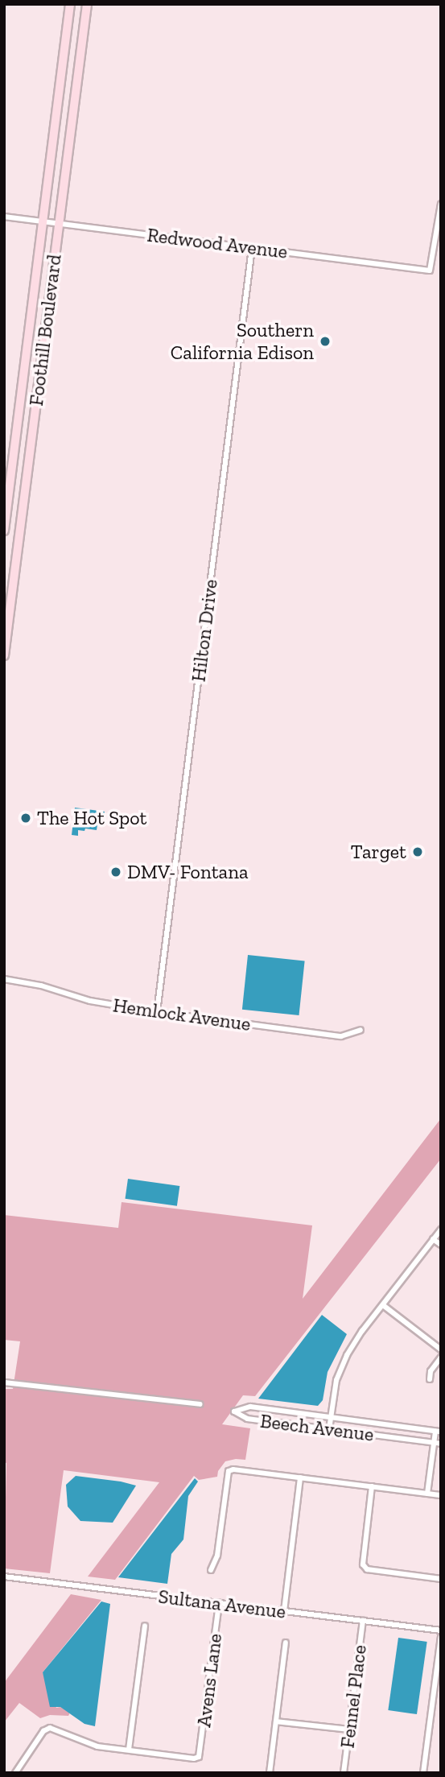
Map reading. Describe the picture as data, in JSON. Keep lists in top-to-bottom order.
{
  "streets": {
    "main road": ["Foothill Boulevard"],
    "street": [
      "Redwood Avenue",
      "Hilton Drive",
      "Hemlock Avenue",
      "Beech Avenue",
      "Sultana Avenue",
      "Avens Lane",
      "Fennel Place"
    ]
  },
  "crossings": [
    ["Redwood Avenue", "Foothill Boulevard"],
    ["Redwood Avenue", "Hilton Drive"],
    ["Hilton Drive", "Hemlock Avenue"],
    ["Sultana Avenue", "Avens Lane"],
    ["Sultana Avenue", "Fennel Place"]
  ],
  "places": [
    "Southern California Edison",
    "The Hot Spot",
    "Target",
    "DMV- Fontana"
  ]
}
